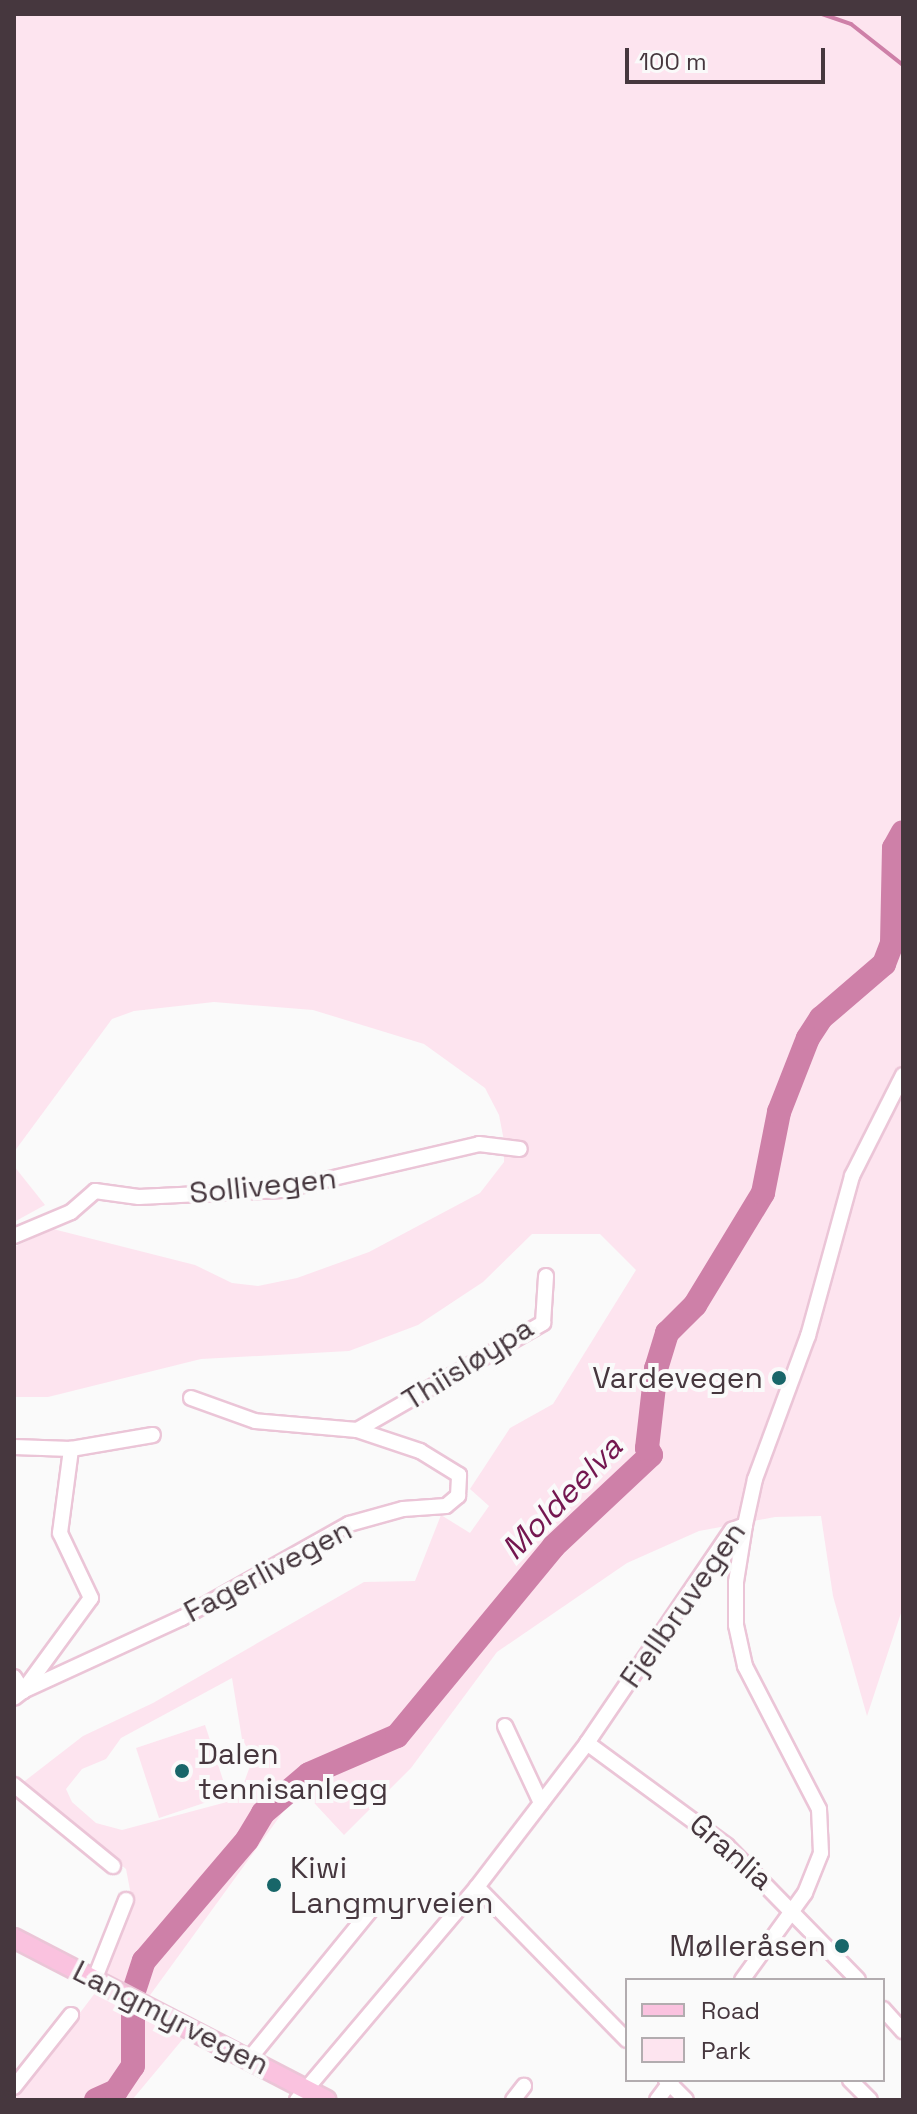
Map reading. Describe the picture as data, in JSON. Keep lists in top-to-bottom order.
{
  "streets": {
    "main road": ["Langmyrvegen"],
    "street": [
      "Sollivegen",
      "Thiisløypa",
      "Fagerlivegen",
      "Fjellbruvegen",
      "Granlia"
    ]
  },
  "crossings": [
    ["Thiisløypa", "Fagerlivegen"],
    ["Fjellbruvegen", "Granlia"],
    ["Fjellbruvegen", "Langmyrvegen"]
  ],
  "water": ["Moldeelva"],
  "places": [
    "Vardevegen",
    "Dalen tennisanlegg",
    "Kiwi Langmyrveien",
    "Mølleråsen"
  ],
  "legend": ["Road", "Park"],
  "scale_bar": "100 m"
}
